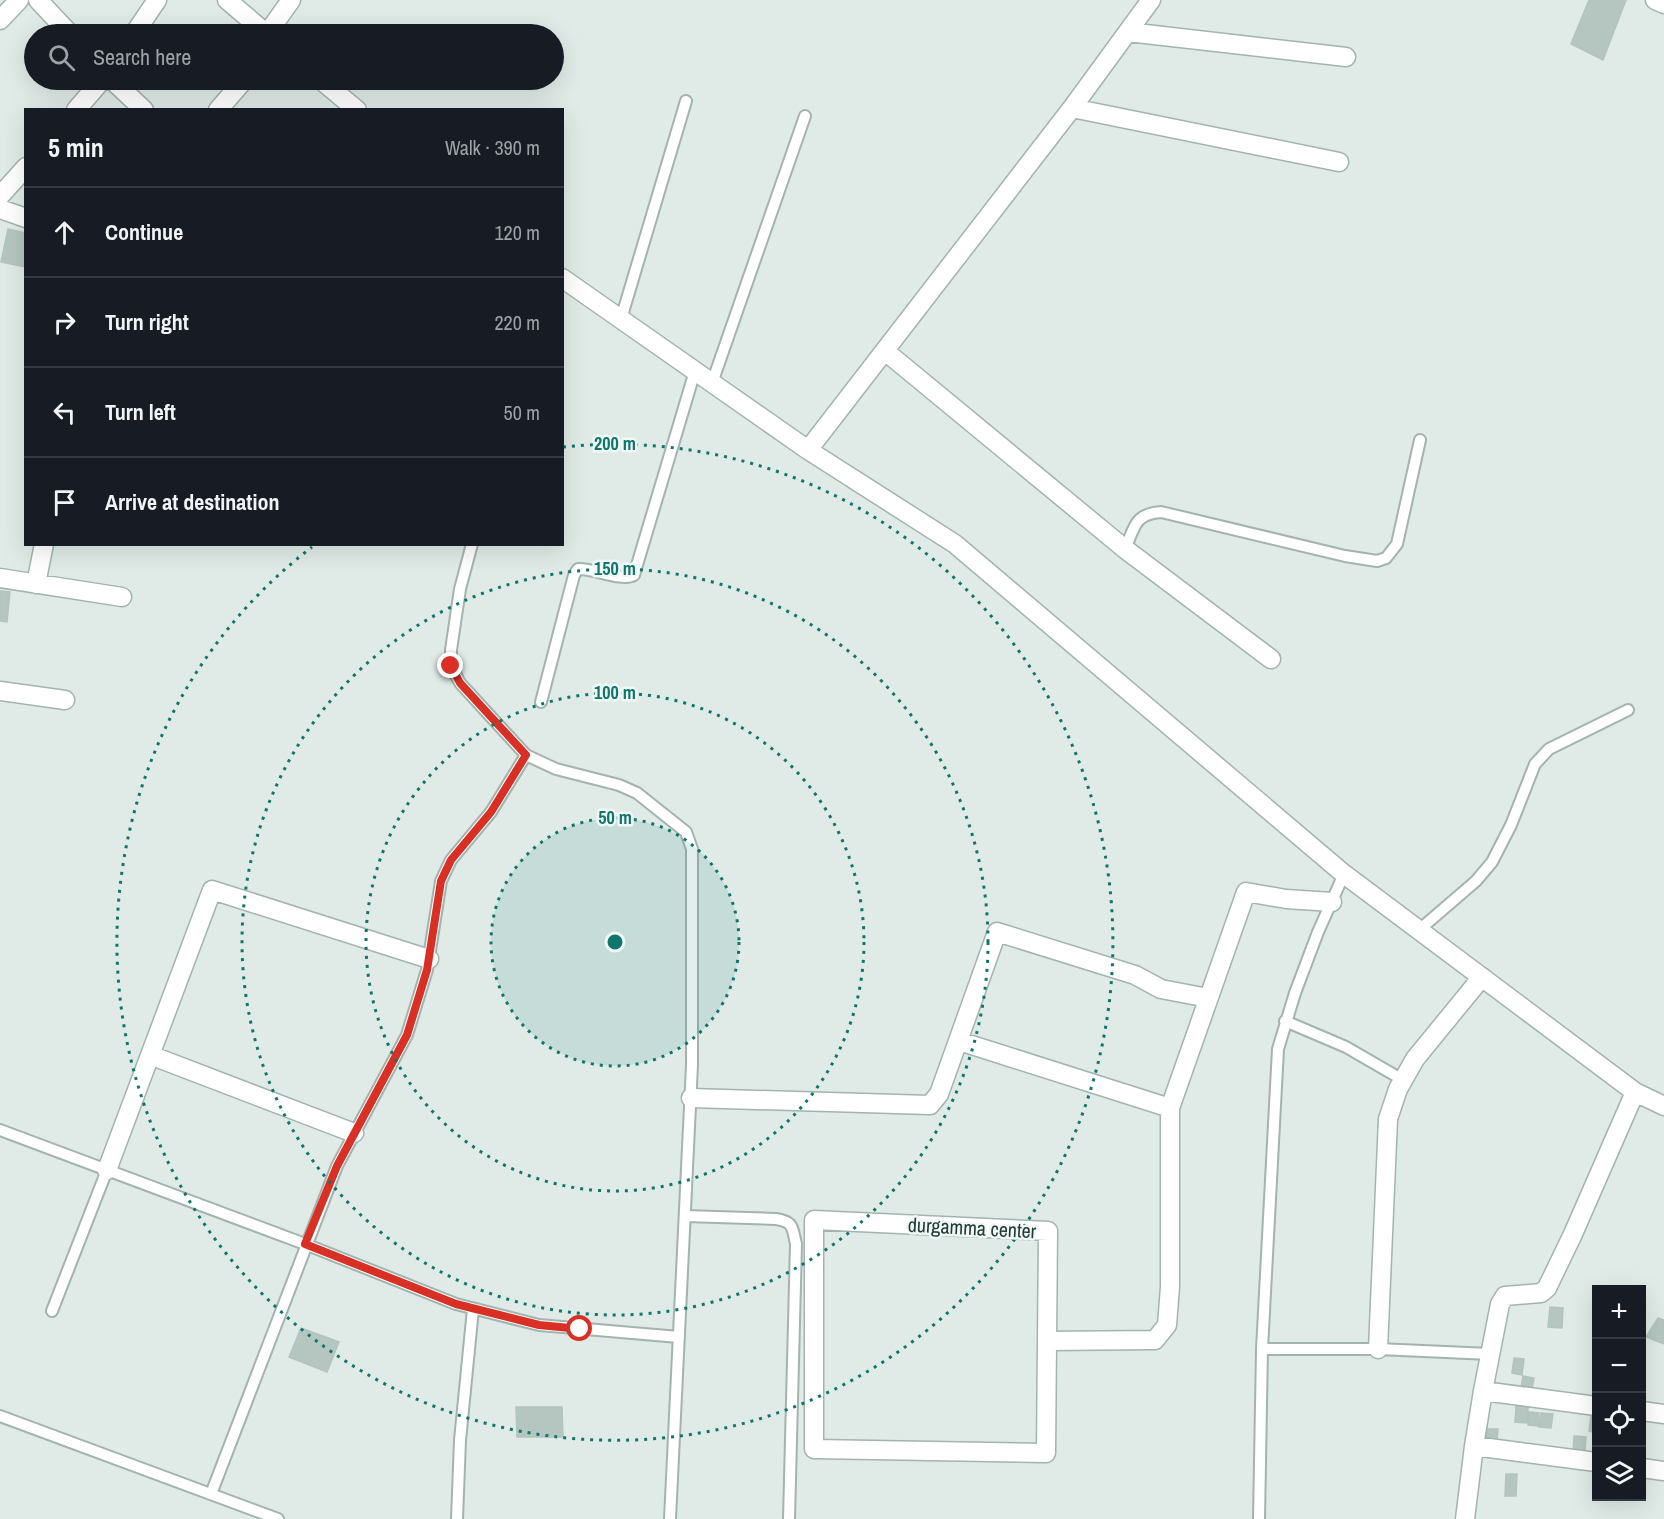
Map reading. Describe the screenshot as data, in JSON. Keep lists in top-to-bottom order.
{
  "streets": {
    "street": ["durgamma center"]
  },
  "page": {
    "search": "Search here",
    "heading": ["5 min", "Walk · 390 m"],
    "list": [
      ["Continue", "120 m"],
      ["Turn right", "220 m"],
      ["Turn left", "50 m"],
      "Arrive at destination"
    ],
    "map_buttons": ["+", "−"]
  },
  "rings": [
    "200 m",
    "150 m",
    "100 m",
    "50 m"
  ]
}
